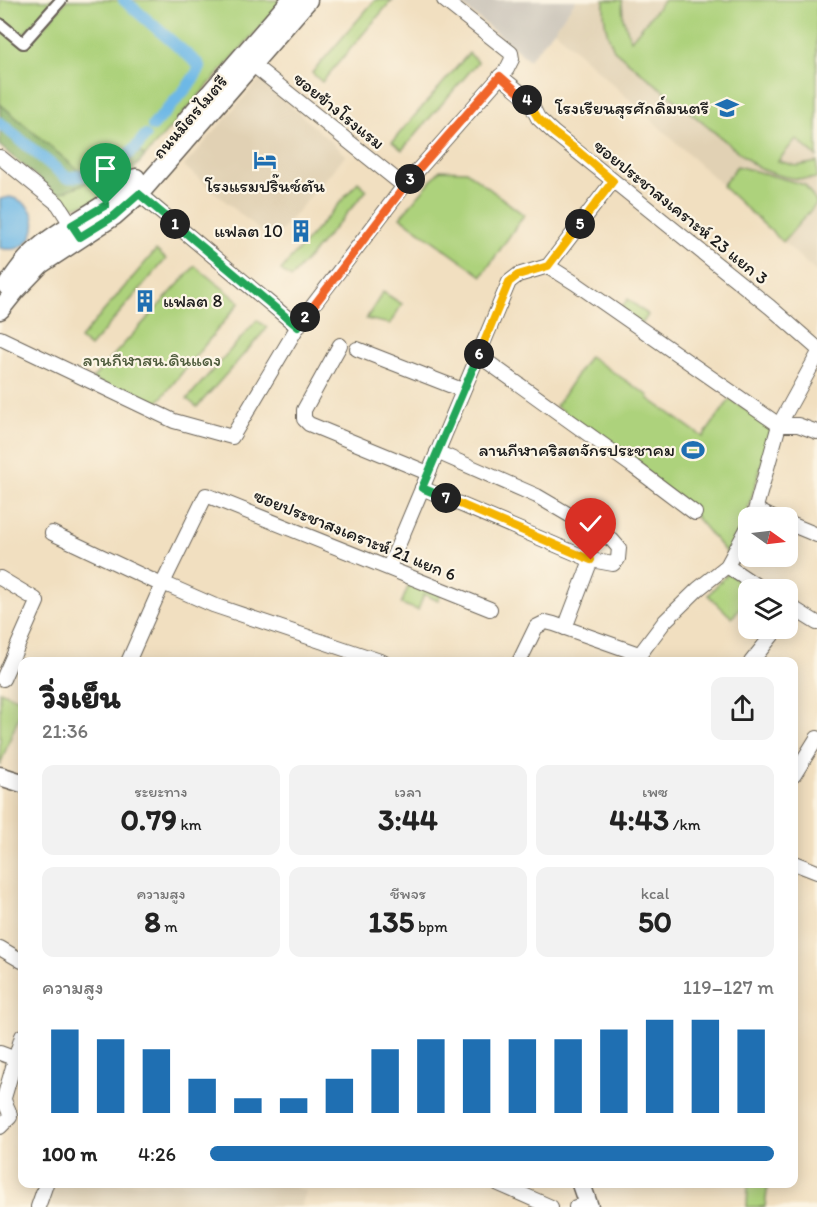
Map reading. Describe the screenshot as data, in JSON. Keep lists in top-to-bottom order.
{
  "streets": {
    "main road": ["ถนนมิตรไมตรี"],
    "street": ["ซอยข้างโรงแรม", "ซอยประชาสงเคราะห์ 23 แยก 3", "ซอยประชาสงเคราะห์ 21 แยก 6"]
  },
  "parks": ["ลานกีฬาสน.ดินแดง"],
  "places": {
    "school or university": ["โรงเรียนสุรศักดิ์มนตรี"],
    "hotel": ["โรงแรมปริ๊นซ์ตัน"],
    "building": ["แฟลต 10", "แฟลต 8"],
    "sports": ["ลานกีฬาคริสตจักรประชาคม"]
  },
  "north": "right",
  "page": {
    "pins": [
      "4",
      "3",
      "1",
      "5",
      "2",
      "6",
      "7"
    ],
    "heading": ["วิ่งเย็น", "21:36"],
    "stats": [
      ["ระยะทาง", "0.79 km"],
      ["เวลา", "3:44"],
      ["เพซ", "4:43 /km"],
      ["ความสูง", "8 m"],
      ["ชีพจร", "135 bpm"],
      ["kcal", "50"]
    ],
    "chart": ["ความสูง", "119–127 m"],
    "list": [
      {
        "name": "100 m",
        "note": "4:26"
      }
    ]
  }
}
